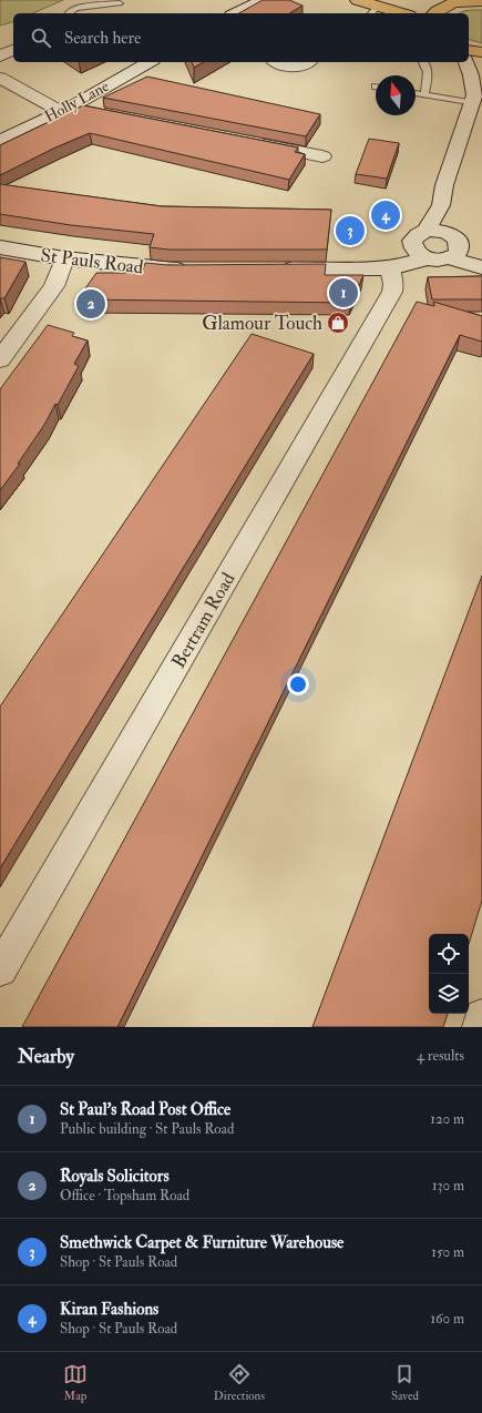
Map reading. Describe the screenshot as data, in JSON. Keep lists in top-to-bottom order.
{
  "streets": {
    "street": ["Holly Lane", "St Pauls Road", "Bertram Road"]
  },
  "places": {
    "shop": ["Glamour Touch"]
  },
  "north": "top",
  "page": {
    "search": "Search here",
    "pins": [
      "4",
      "3",
      "1",
      "2"
    ],
    "heading": ["Nearby", "4 results"],
    "list": [
      {
        "mark": "1",
        "name": "St Paul's Road Post Office",
        "note": "Public building · St Pauls Road",
        "value": "120 m"
      },
      {
        "mark": "2",
        "name": "Royals Solicitors",
        "note": "Office · Topsham Road",
        "value": "130 m"
      },
      {
        "mark": "3",
        "name": "Smethwick Carpet & Furniture Warehouse",
        "note": "Shop · St Pauls Road",
        "value": "150 m"
      },
      {
        "mark": "4",
        "name": "Kiran Fashions",
        "note": "Shop · St Pauls Road",
        "value": "160 m"
      }
    ],
    "nav": ["Map", "Directions", "Saved"]
  }
}
